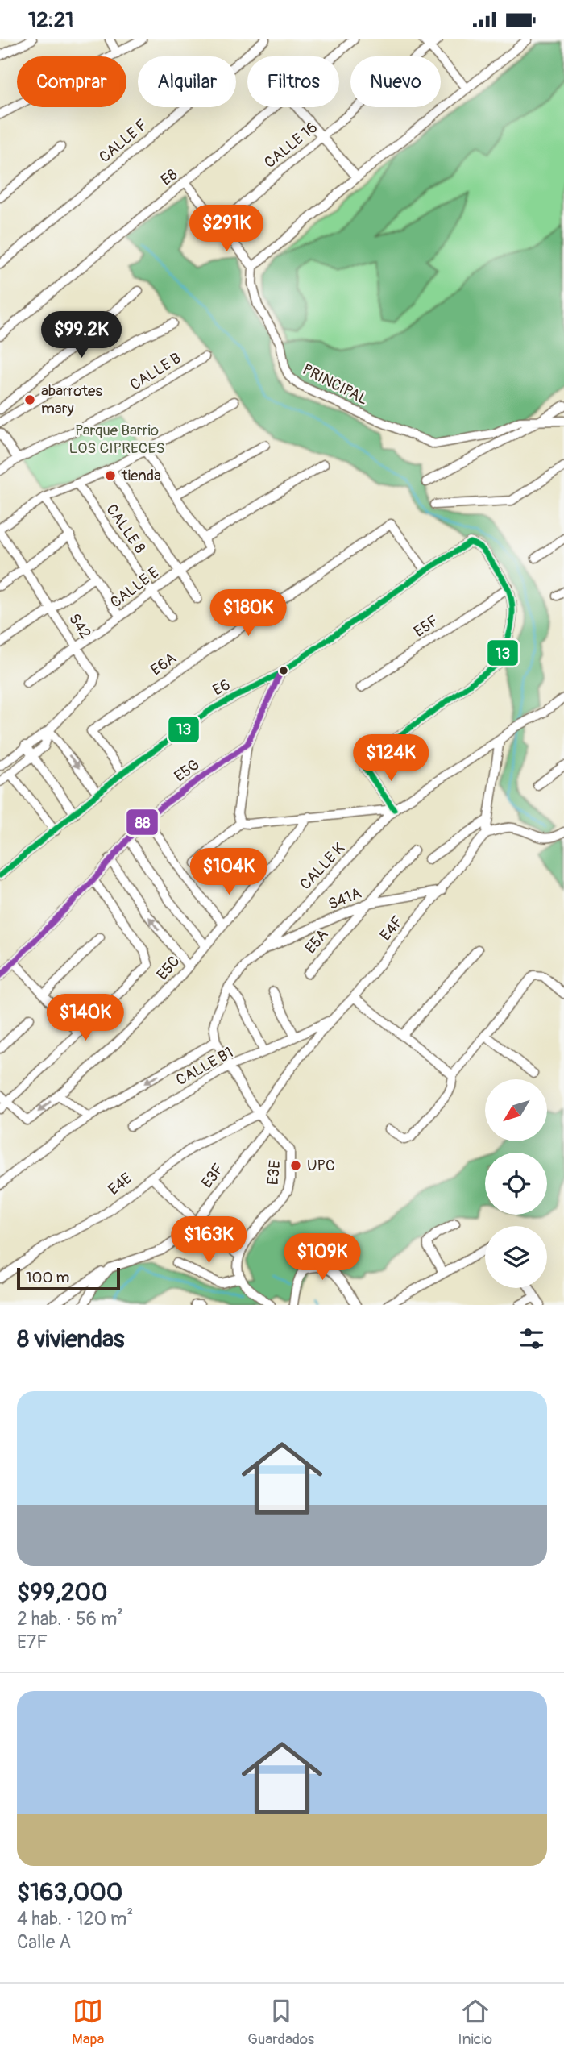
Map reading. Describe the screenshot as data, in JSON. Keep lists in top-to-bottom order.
{
  "streets": {
    "street": [
      "CALLE F",
      "CALLE 16",
      "E8",
      "CALLE B",
      "PRINCIPAL",
      "CALLE 8",
      "CALLE E",
      "S42",
      "E5F",
      "E6A",
      "E6",
      "E5G",
      "CALLE K",
      "S41A",
      "E4F",
      "E5A",
      "E5C",
      "CALLE B1",
      "E3E",
      "E3F",
      "E4E"
    ]
  },
  "crossings": [
    ["CALLE 8", "CALLE E"],
    ["CALLE E", "S42"],
    ["E5F", "E6"],
    ["E6A", "E6"],
    ["E6", "E5G"],
    ["CALLE K", "S41A"],
    ["CALLE K", "E4F"],
    ["CALLE K", "CALLE B1"],
    ["CALLE K", "E3E"],
    ["CALLE K", "E4E"],
    ["S41A", "E4F"],
    ["S41A", "E5A"],
    ["E4F", "CALLE B1"],
    ["E4F", "E3E"],
    ["E4F", "E4E"],
    ["E3E", "E3F"],
    ["E3E", "E4E"]
  ],
  "parks": ["Parque Barrio LOS CIPRECES"],
  "places": ["abarrotes mary", "tienda", "UPC"],
  "lines": ["transit line 13", "transit line 88"],
  "scale_bar": "100 m",
  "north": "bottom left",
  "page": {
    "status": "12:21",
    "chip": [
      "Comprar",
      "Alquilar",
      "Filtros",
      "Nuevo"
    ],
    "price": [
      "$291K",
      "$99.2K",
      "$180K",
      "$124K",
      "$104K",
      "$140K",
      "$163K",
      "$109K"
    ],
    "scale": "100 m",
    "heading": "8 viviendas",
    "list": [
      {
        "name": "$99,200",
        "note": "2 hab. · 56 m² · E7F"
      },
      {
        "name": "$163,000",
        "note": "4 hab. · 120 m² · Calle A"
      }
    ],
    "tabs": ["Mapa", "Guardados", "Inicio"]
  }
}
